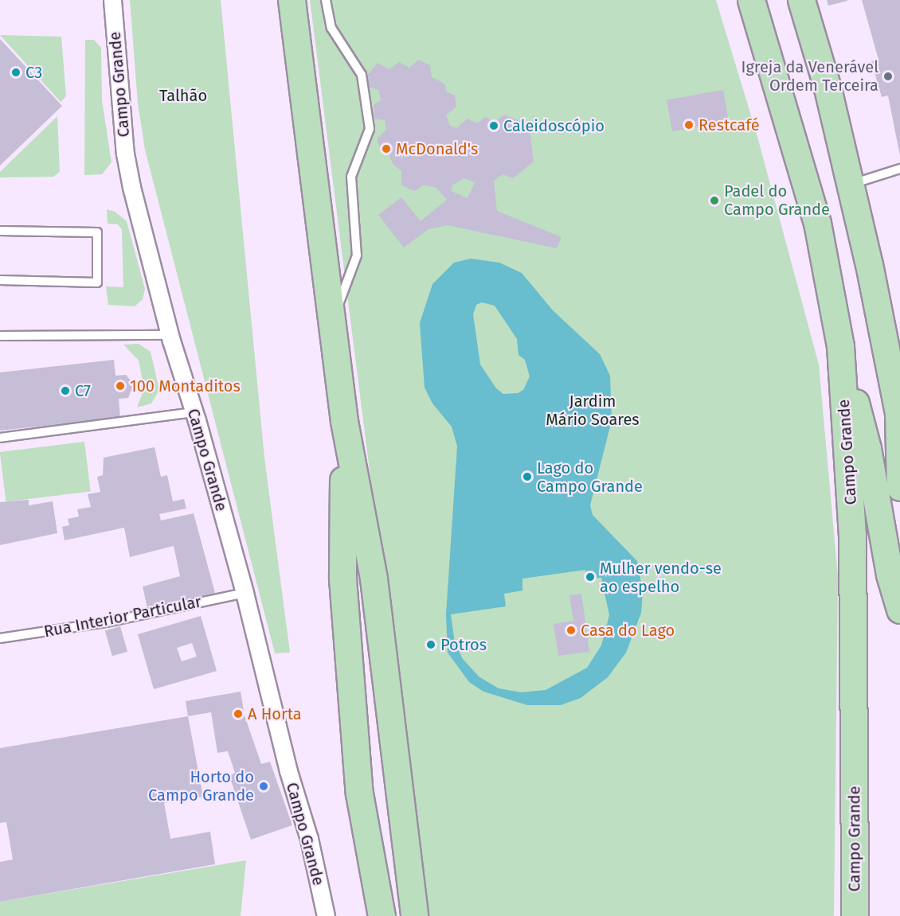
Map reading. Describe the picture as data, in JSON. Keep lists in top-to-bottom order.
{
  "streets": {
    "main road": ["Campo Grande"],
    "lane": ["Rua Interior Particular"]
  },
  "crossings": [
    ["Campo Grande", "Rua Interior Particular"]
  ],
  "parks": ["Talhão", "Jardim Mário Soares"],
  "places": [
    "C3",
    "Igreja da Venerável Ordem Terceira",
    "Restcafé",
    "Caleidoscópio",
    "McDonald's",
    "Padel do Campo Grande",
    "100 Montaditos",
    "C7",
    "Lago do Campo Grande",
    "Mulher vendo-se ao espelho",
    "Casa do Lago",
    "Potros",
    "A Horta",
    "Horto do Campo Grande"
  ]
}
